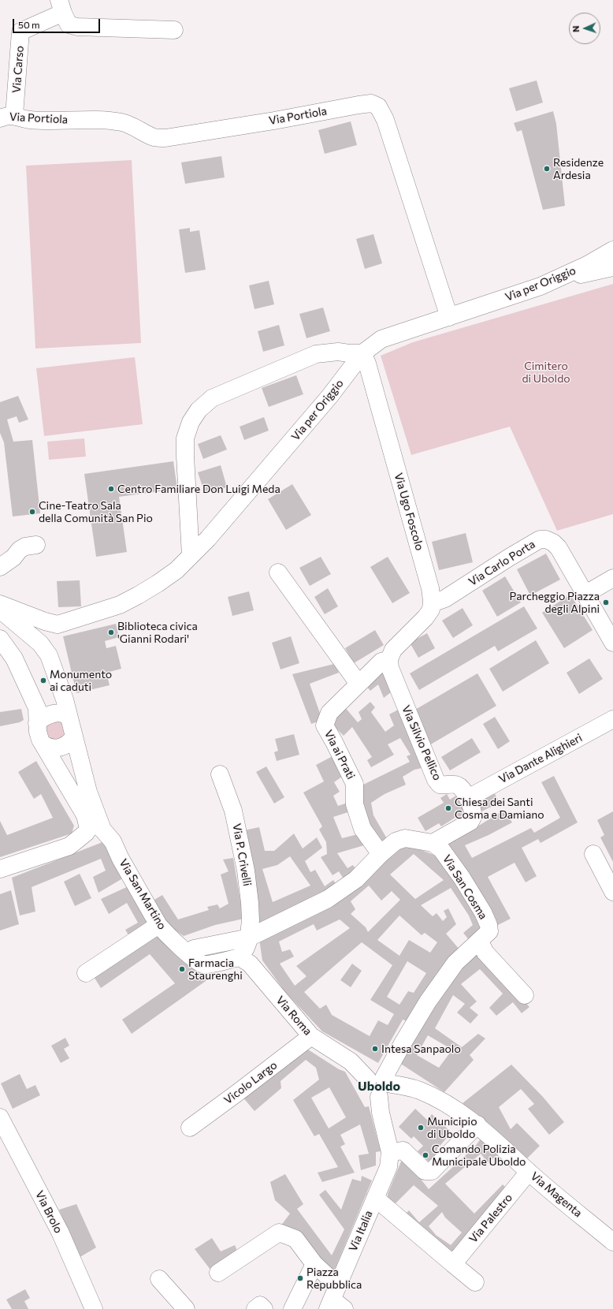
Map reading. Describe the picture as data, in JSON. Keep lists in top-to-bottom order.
{
  "streets": {
    "street": [
      "Via Carso",
      "Via Portiola",
      "Via per Origgio",
      "Via Ugo Foscolo",
      "Via Carlo Porta",
      "Via Silvio Pellico",
      "Via ai Prati",
      "Via Dante Alighieri",
      "Via P. Crivelli",
      "Via San Cosma",
      "Via San Martino",
      "Via Roma",
      "Vicolo Largo",
      "Via Magenta",
      "Via Brolo",
      "Via Palestro",
      "Via Italia"
    ]
  },
  "crossings": [
    ["Via Carso", "Via Portiola"],
    ["Via Portiola", "Via per Origgio"],
    ["Via per Origgio", "Via Ugo Foscolo"],
    ["Via per Origgio", "Via San Martino"],
    ["Via Ugo Foscolo", "Via Carlo Porta"],
    ["Via Ugo Foscolo", "Via Silvio Pellico"],
    ["Via Ugo Foscolo", "Via ai Prati"],
    ["Via Silvio Pellico", "Via ai Prati"],
    ["Via Silvio Pellico", "Via Dante Alighieri"],
    ["Via Silvio Pellico", "Via San Cosma"],
    ["Via P. Crivelli", "Via San Martino"],
    ["Via P. Crivelli", "Via Roma"],
    ["Via San Cosma", "Via Roma"],
    ["Via San Cosma", "Via Magenta"],
    ["Via San Martino", "Via Roma"],
    ["Via Roma", "Vicolo Largo"],
    ["Via Roma", "Via Magenta"],
    ["Via Magenta", "Via Palestro"]
  ],
  "districts": ["Uboldo"],
  "parks": ["Cimitero di Uboldo"],
  "places": [
    "Residenze Ardesia",
    "Centro Familiare Don Luigi Meda",
    "Cine-Teatro Sala della Comunità San Pio",
    "Parcheggio Piazza degli Alpini",
    "Biblioteca civica 'Gianni Rodari'",
    "Monumento ai caduti",
    "Chiesa dei Santi Cosma e Damiano",
    "Farmacia Staurenghi",
    "Intesa Sanpaolo",
    "Municipio di Uboldo",
    "Comando Polizia Municipale Uboldo",
    "Piazza Repubblica"
  ],
  "scale_bar": "50 m",
  "north": "left"
}
